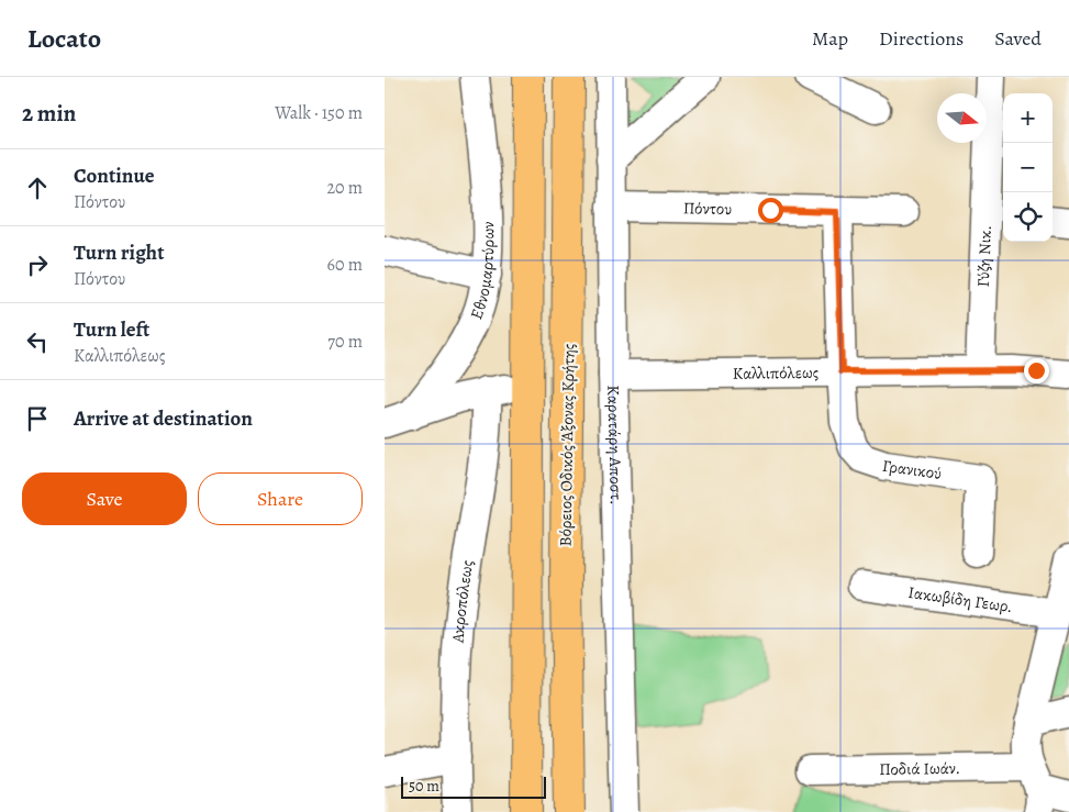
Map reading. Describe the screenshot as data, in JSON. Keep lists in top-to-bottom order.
{
  "streets": {
    "highway": ["Βόρειος Οδικός Άξονας Κρήτης"],
    "street": [
      "Πόντου",
      "Γύζη Νικ.",
      "Εθνομαρτύρων",
      "Καλλιπόλεως",
      "Καρατάρη Αποστ.",
      "Γρανικού",
      "Ιακωβίδη Γεωρ.",
      "Ακροπόλεως",
      "Ποδιά Ιωάν."
    ]
  },
  "crossings": [
    ["Πόντου", "Καρατάρη Αποστ."],
    ["Γύζη Νικ.", "Καλλιπόλεως"],
    ["Εθνομαρτύρων", "Ακροπόλεως"],
    ["Καλλιπόλεως", "Καρατάρη Αποστ."],
    ["Καλλιπόλεως", "Γρανικού"]
  ],
  "scale_bar": "50 m",
  "north": "right",
  "page": {
    "header": "Locato",
    "nav": ["Map", "Directions", "Saved"],
    "heading": ["2 min", "Walk · 150 m"],
    "map_buttons": ["+", "−"],
    "list": [
      ["Continue", "Πόντου", "20 m"],
      ["Turn right", "Πόντου", "60 m"],
      ["Turn left", "Καλλιπόλεως", "70 m"],
      "Arrive at destination"
    ],
    "buttons": ["Save", "Share"],
    "scale": "50 m"
  }
}
